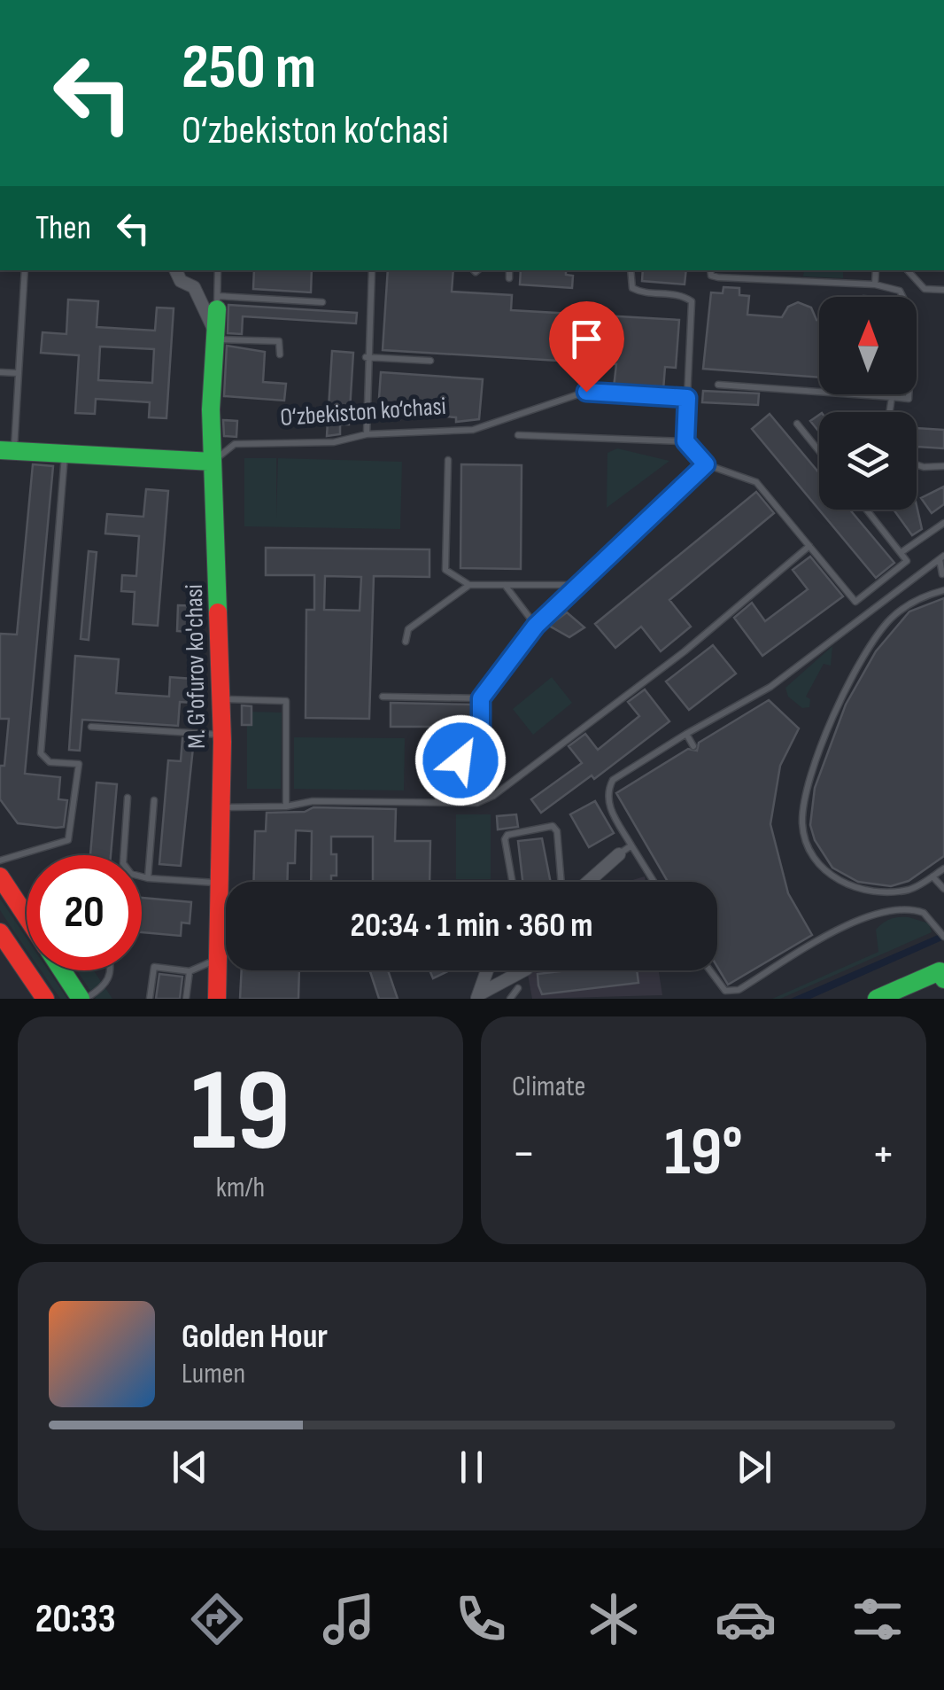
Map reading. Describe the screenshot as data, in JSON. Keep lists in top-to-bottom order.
{
  "streets": {
    "street": ["O‘zbekiston ko‘chasi", "M. G'ofurov ko'chasi"]
  },
  "crossings": [
    ["O‘zbekiston ko‘chasi", "M. G'ofurov ko'chasi"]
  ],
  "north": "top",
  "page": {
    "turn": ["250 m", "O‘zbekiston ko‘chasi"],
    "then": "Then",
    "limit": "20",
    "trip": "20:34 · 1 min · 360 m",
    "tile": [
      ["19", "km/h"],
      "Climate"
    ],
    "heat": ["−", "19°", "+"],
    "song": ["Golden Hour", "Lumen"],
    "tabs": "20:33"
  }
}
